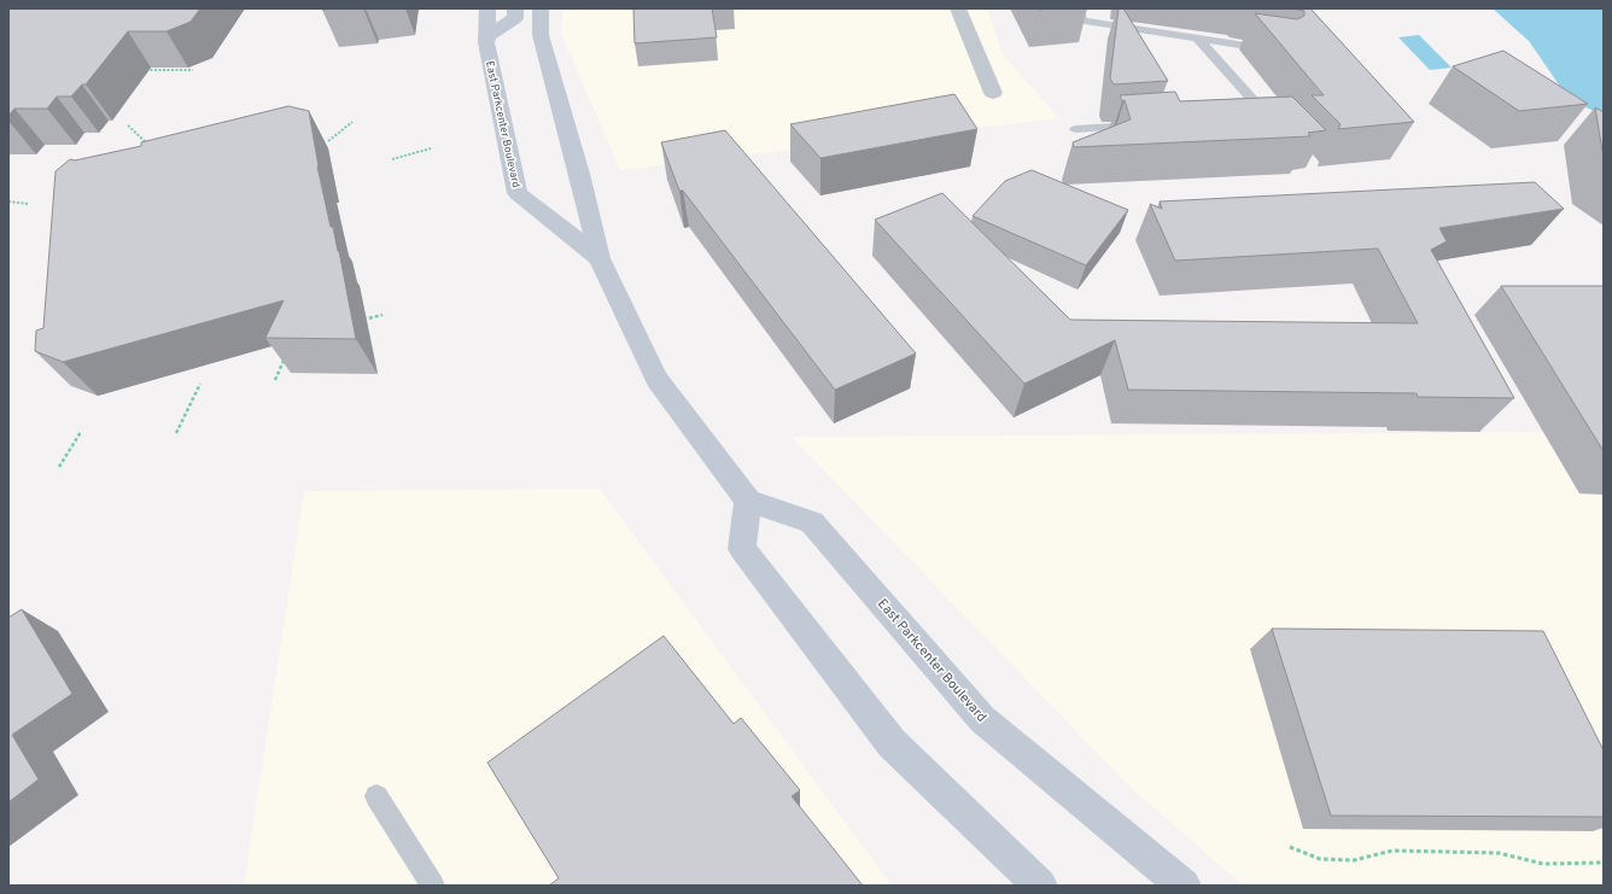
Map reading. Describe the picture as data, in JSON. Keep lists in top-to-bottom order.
{
  "streets": {
    "main road": ["East Parkcenter Boulevard"]
  }
}
